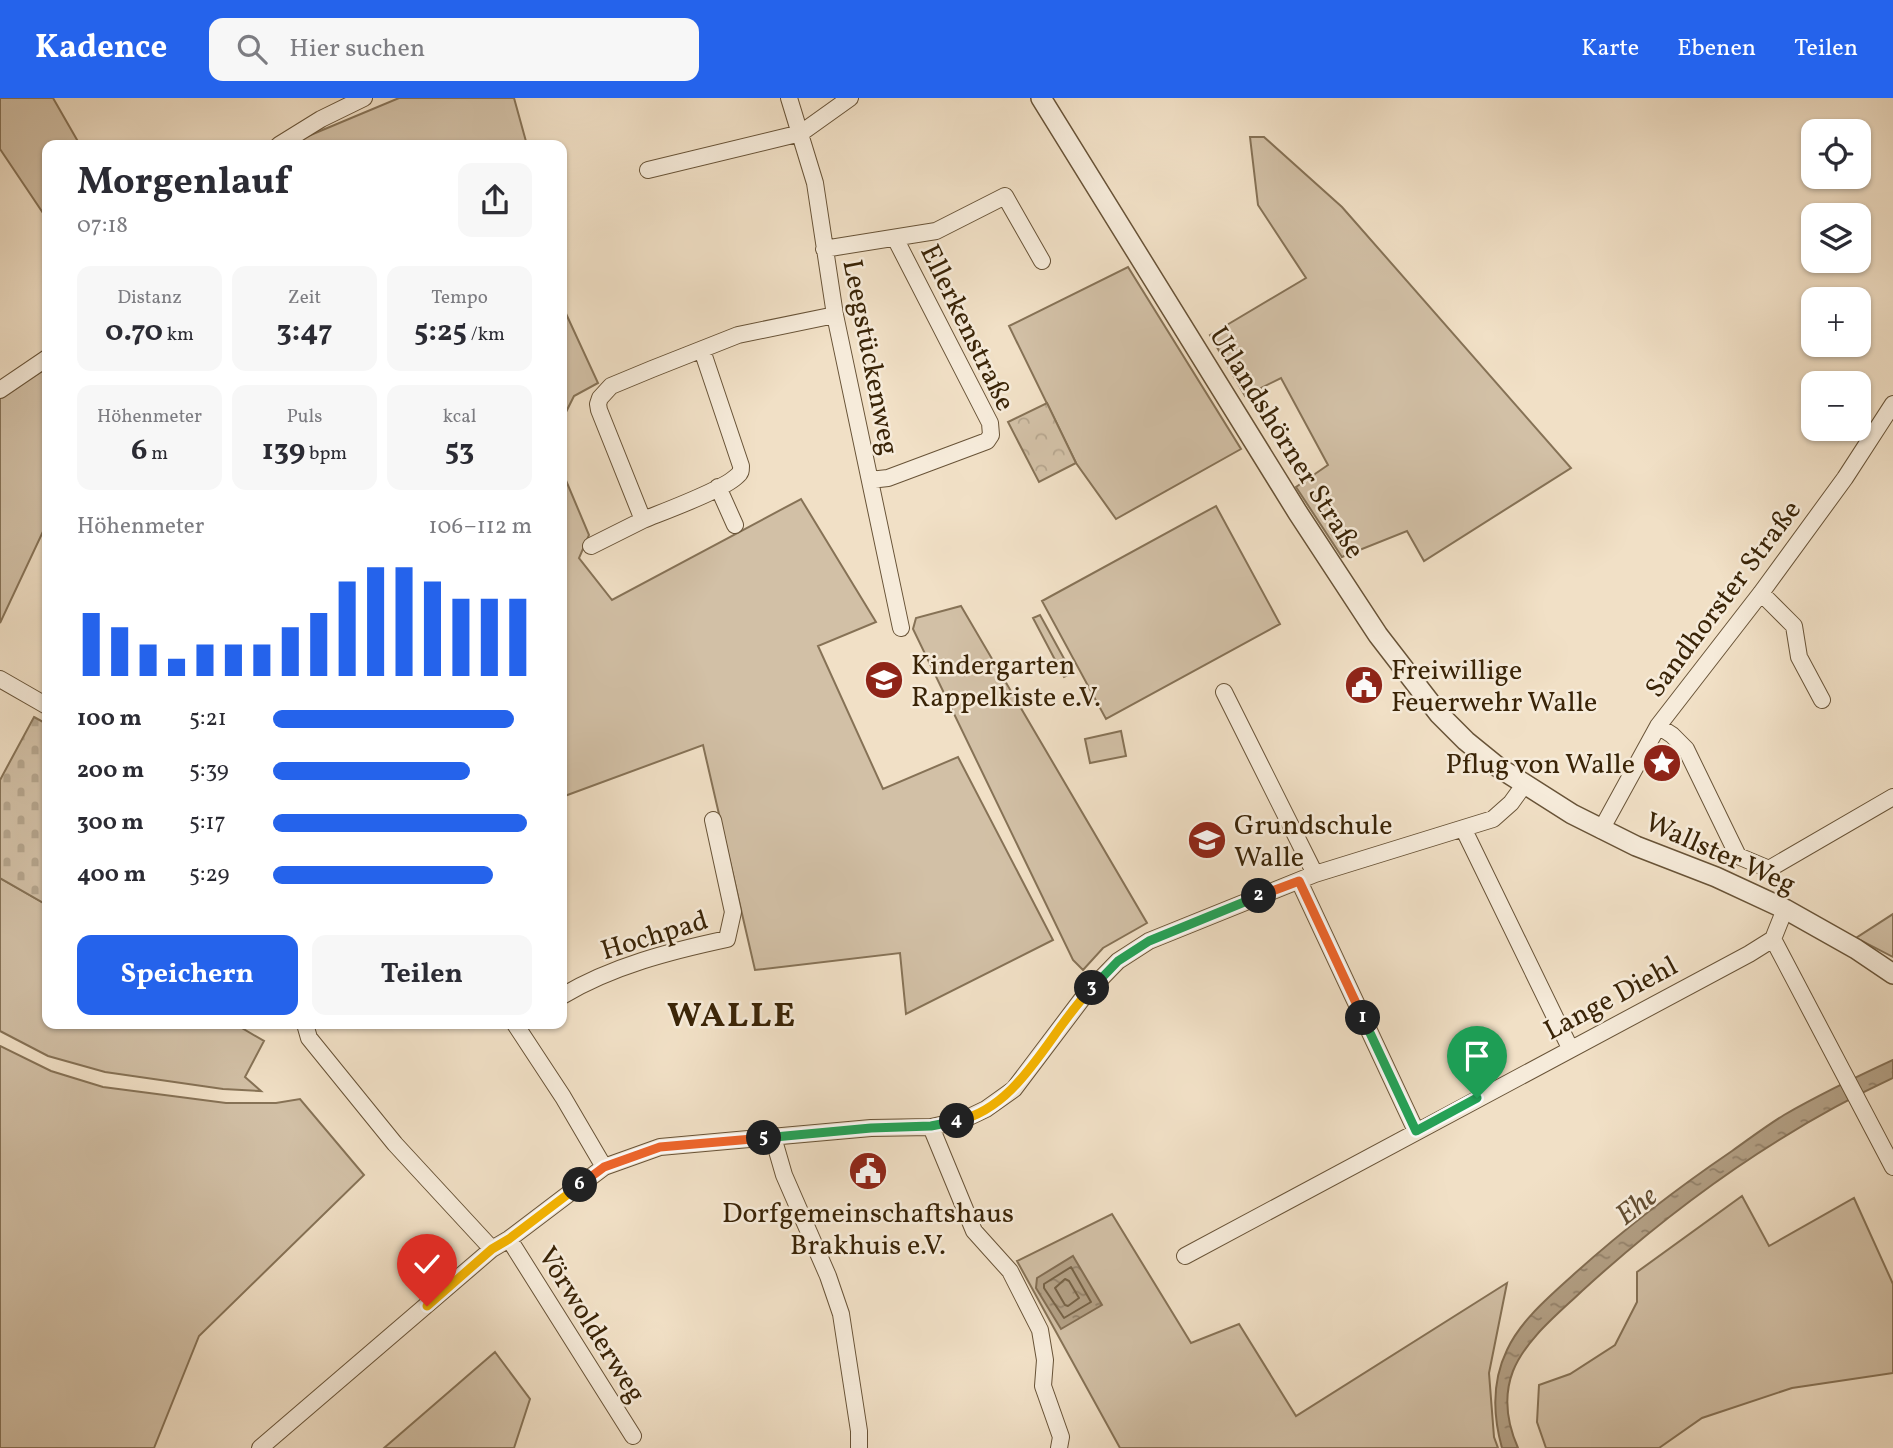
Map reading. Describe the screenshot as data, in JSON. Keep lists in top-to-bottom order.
{
  "streets": {
    "street": [
      "Ellerkenstraße",
      "Leegstückenweg",
      "Utlandshörner Straße",
      "Sandhorster Straße",
      "Wallster Weg",
      "Hochpad",
      "Lange Diehl",
      "Vörwolderweg"
    ]
  },
  "crossings": [
    ["Ellerkenstraße", "Leegstückenweg"],
    ["Utlandshörner Straße", "Wallster Weg"],
    ["Sandhorster Straße", "Wallster Weg"]
  ],
  "districts": ["WALLE"],
  "water": ["Ehe"],
  "places": {
    "school or university": ["Kindergarten Rappelkiste e.V.", "Grundschule Walle"],
    "public building": ["Freiwillige Feuerwehr Walle", "Dorfgemeinschaftshaus Brakhuis e.V."],
    "place": ["Pflug von Walle"]
  },
  "page": {
    "header": "Kadence",
    "search": "Hier suchen",
    "nav": ["Karte", "Ebenen", "Teilen"],
    "map_buttons": ["+", "−"],
    "heading": ["Morgenlauf", "07:18"],
    "stats": [
      ["Distanz", "0.70 km"],
      ["Zeit", "3:47"],
      ["Tempo", "5:25 /km"],
      ["Höhenmeter", "6 m"],
      ["Puls", "139 bpm"],
      ["kcal", "53"]
    ],
    "chart": ["Höhenmeter", "106–112 m"],
    "list": [
      {
        "name": "100 m",
        "note": "5:21"
      },
      {
        "name": "200 m",
        "note": "5:39"
      },
      {
        "name": "300 m",
        "note": "5:17"
      },
      {
        "name": "400 m",
        "note": "5:29"
      }
    ],
    "pins": [
      "2",
      "3",
      "1",
      "4",
      "5",
      "6"
    ],
    "buttons": ["Speichern", "Teilen"]
  }
}
